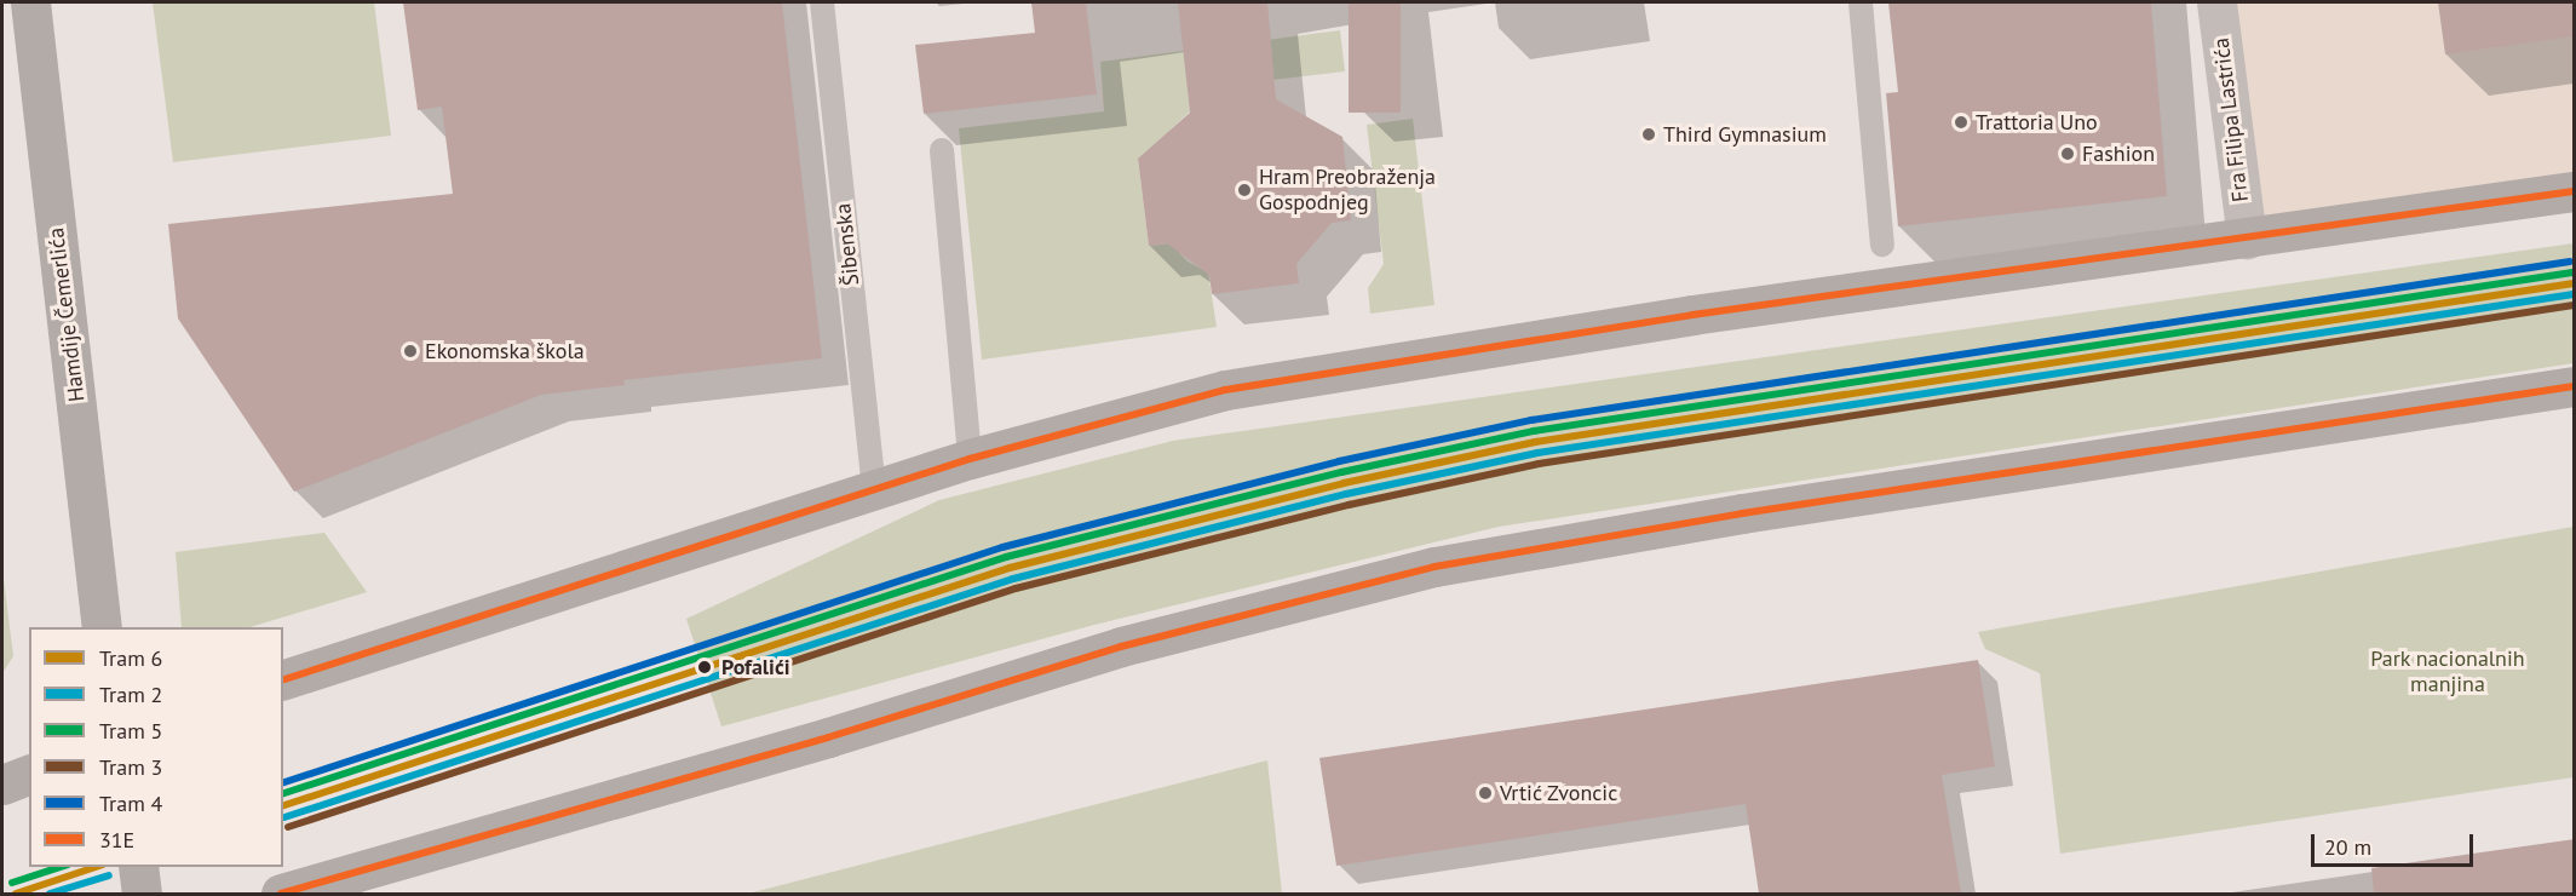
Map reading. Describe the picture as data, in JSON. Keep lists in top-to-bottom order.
{
  "streets": {
    "main road": ["Hamdije Čemerlića"],
    "street": ["Fra Filipa Lastrića"],
    "lane": ["Šibenska"]
  },
  "parks": ["Park nacionalnih manjina"],
  "places": [
    "Trattoria Uno",
    "Third Gymnasium",
    "Fashion",
    "Hram Preobraženja Gospodnjeg",
    "Ekonomska škola",
    "Pofalići",
    "Vrtić Zvoncic"
  ],
  "lines": [
    "transit line 31E",
    "tram line 4",
    "tram line 5",
    "tram line 6",
    "tram line 2",
    "tram line 3"
  ],
  "legend": [
    "Tram 6",
    "Tram 2",
    "Tram 5",
    "Tram 3",
    "Tram 4",
    "31E"
  ],
  "scale_bar": "20 m"
}
